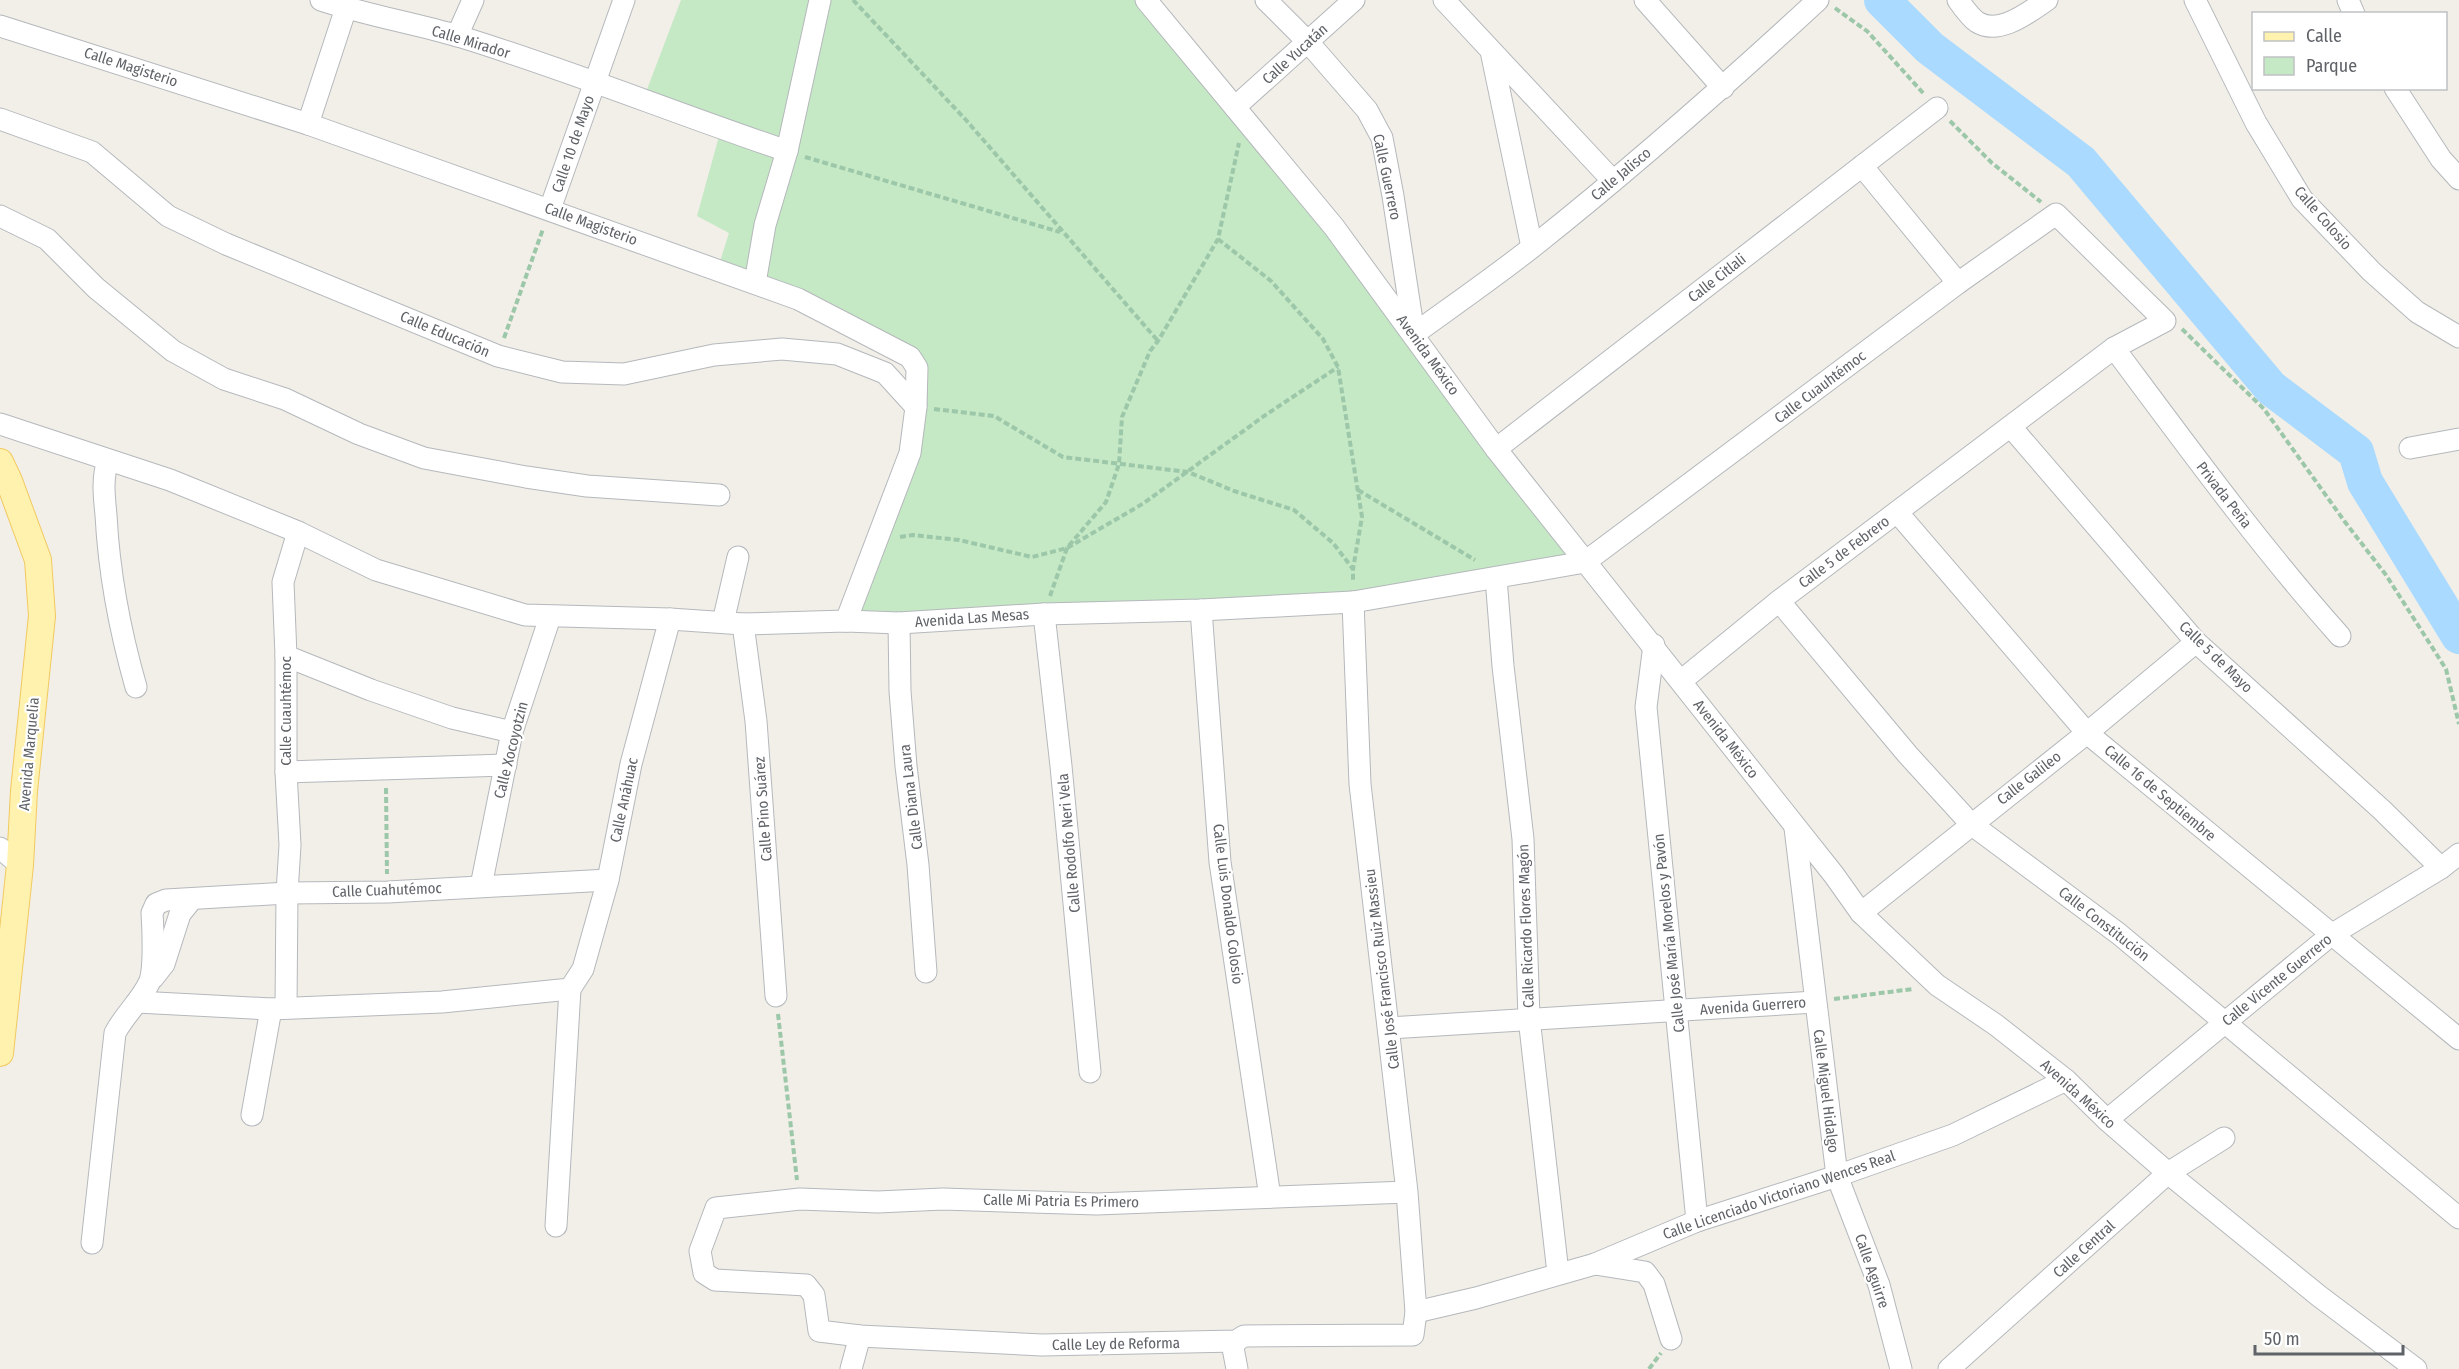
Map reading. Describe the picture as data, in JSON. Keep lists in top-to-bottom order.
{
  "streets": {
    "main road": ["Avenida Marquelia"],
    "street": [
      "Calle Mirador",
      "Calle Yucatán",
      "Calle Magisterio",
      "Calle 10 de Mayo",
      "Calle Jalisco",
      "Calle Guerrero",
      "Calle Colosio",
      "Calle Citlali",
      "Calle Educación",
      "Avenida México",
      "Calle Cuauhtémoc",
      "Privada Peña",
      "Calle 5 de Febrero",
      "Avenida Las Mesas",
      "Calle 5 de Mayo",
      "Calle Xocoyotzin",
      "Calle Galileo",
      "Calle 16 de Septiembre",
      "Calle Diana Laura",
      "Calle Anáhuac",
      "Calle Pino Suárez",
      "Calle Rodolfo Neri Vela",
      "Calle Cuahutémoc",
      "Calle Luis Donaldo Colosio",
      "Calle Constitución",
      "Calle Ricardo Flores Magón",
      "Calle José María Morelos y Pavón",
      "Calle José Francisco Ruiz Massieu",
      "Calle Vicente Guerrero",
      "Avenida Guerrero",
      "Calle Miguel Hidalgo",
      "Calle Licenciado Victoriano Wences Real",
      "Calle Mi Patria Es Primero",
      "Calle Central",
      "Calle Aguirre",
      "Calle Ley de Reforma"
    ]
  },
  "crossings": [
    ["Calle Mirador", "Calle 10 de Mayo"],
    ["Calle Yucatán", "Calle Guerrero"],
    ["Calle Yucatán", "Avenida México"],
    ["Calle Magisterio", "Calle 10 de Mayo"],
    ["Calle Magisterio", "Calle Educación"],
    ["Calle Magisterio", "Avenida Las Mesas"],
    ["Calle 10 de Mayo", "Calle Educación"],
    ["Calle Jalisco", "Calle Guerrero"],
    ["Calle Jalisco", "Avenida México"],
    ["Calle Guerrero", "Avenida México"],
    ["Calle Citlali", "Avenida México"],
    ["Avenida México", "Calle Cuauhtémoc"],
    ["Avenida México", "Calle 5 de Febrero"],
    ["Avenida México", "Calle Galileo"],
    ["Avenida México", "Calle José María Morelos y Pavón"],
    ["Avenida México", "Calle Vicente Guerrero"],
    ["Avenida México", "Avenida Guerrero"],
    ["Avenida México", "Calle Miguel Hidalgo"],
    ["Avenida México", "Calle Licenciado Victoriano Wences Real"],
    ["Avenida México", "Calle Central"],
    ["Calle Cuauhtémoc", "Avenida Las Mesas"],
    ["Calle Cuauhtémoc", "Calle Cuahutémoc"],
    ["Privada Peña", "Calle 5 de Febrero"],
    ["Calle 5 de Febrero", "Calle 5 de Mayo"],
    ["Calle 5 de Febrero", "Calle 16 de Septiembre"],
    ["Calle 5 de Febrero", "Calle Constitución"],
    ["Avenida Las Mesas", "Calle Xocoyotzin"],
    ["Avenida Las Mesas", "Calle Diana Laura"],
    ["Avenida Las Mesas", "Calle Anáhuac"],
    ["Avenida Las Mesas", "Calle Pino Suárez"],
    ["Avenida Las Mesas", "Calle Rodolfo Neri Vela"],
    ["Avenida Las Mesas", "Calle Luis Donaldo Colosio"],
    ["Avenida Las Mesas", "Calle Ricardo Flores Magón"],
    ["Avenida Las Mesas", "Calle José Francisco Ruiz Massieu"],
    ["Calle 5 de Mayo", "Calle Galileo"],
    ["Calle 5 de Mayo", "Calle Vicente Guerrero"],
    ["Calle Xocoyotzin", "Calle Cuahutémoc"],
    ["Calle Galileo", "Calle 16 de Septiembre"],
    ["Calle Galileo", "Calle Constitución"],
    ["Calle 16 de Septiembre", "Calle Vicente Guerrero"],
    ["Calle Anáhuac", "Calle Cuahutémoc"],
    ["Calle Luis Donaldo Colosio", "Calle Mi Patria Es Primero"],
    ["Calle Constitución", "Calle Vicente Guerrero"],
    ["Calle Ricardo Flores Magón", "Avenida Guerrero"],
    ["Calle Ricardo Flores Magón", "Calle Licenciado Victoriano Wences Real"],
    ["Calle José María Morelos y Pavón", "Avenida Guerrero"],
    ["Calle José María Morelos y Pavón", "Calle Licenciado Victoriano Wences Real"],
    ["Calle José Francisco Ruiz Massieu", "Avenida Guerrero"],
    ["Calle José Francisco Ruiz Massieu", "Calle Licenciado Victoriano Wences Real"],
    ["Calle José Francisco Ruiz Massieu", "Calle Mi Patria Es Primero"],
    ["Calle José Francisco Ruiz Massieu", "Calle Ley de Reforma"],
    ["Avenida Guerrero", "Calle Miguel Hidalgo"],
    ["Calle Miguel Hidalgo", "Calle Licenciado Victoriano Wences Real"],
    ["Calle Miguel Hidalgo", "Calle Aguirre"],
    ["Calle Licenciado Victoriano Wences Real", "Calle Aguirre"],
    ["Calle Mi Patria Es Primero", "Calle Ley de Reforma"]
  ],
  "legend": ["Calle", "Parque"],
  "scale_bar": "50 m"
}
